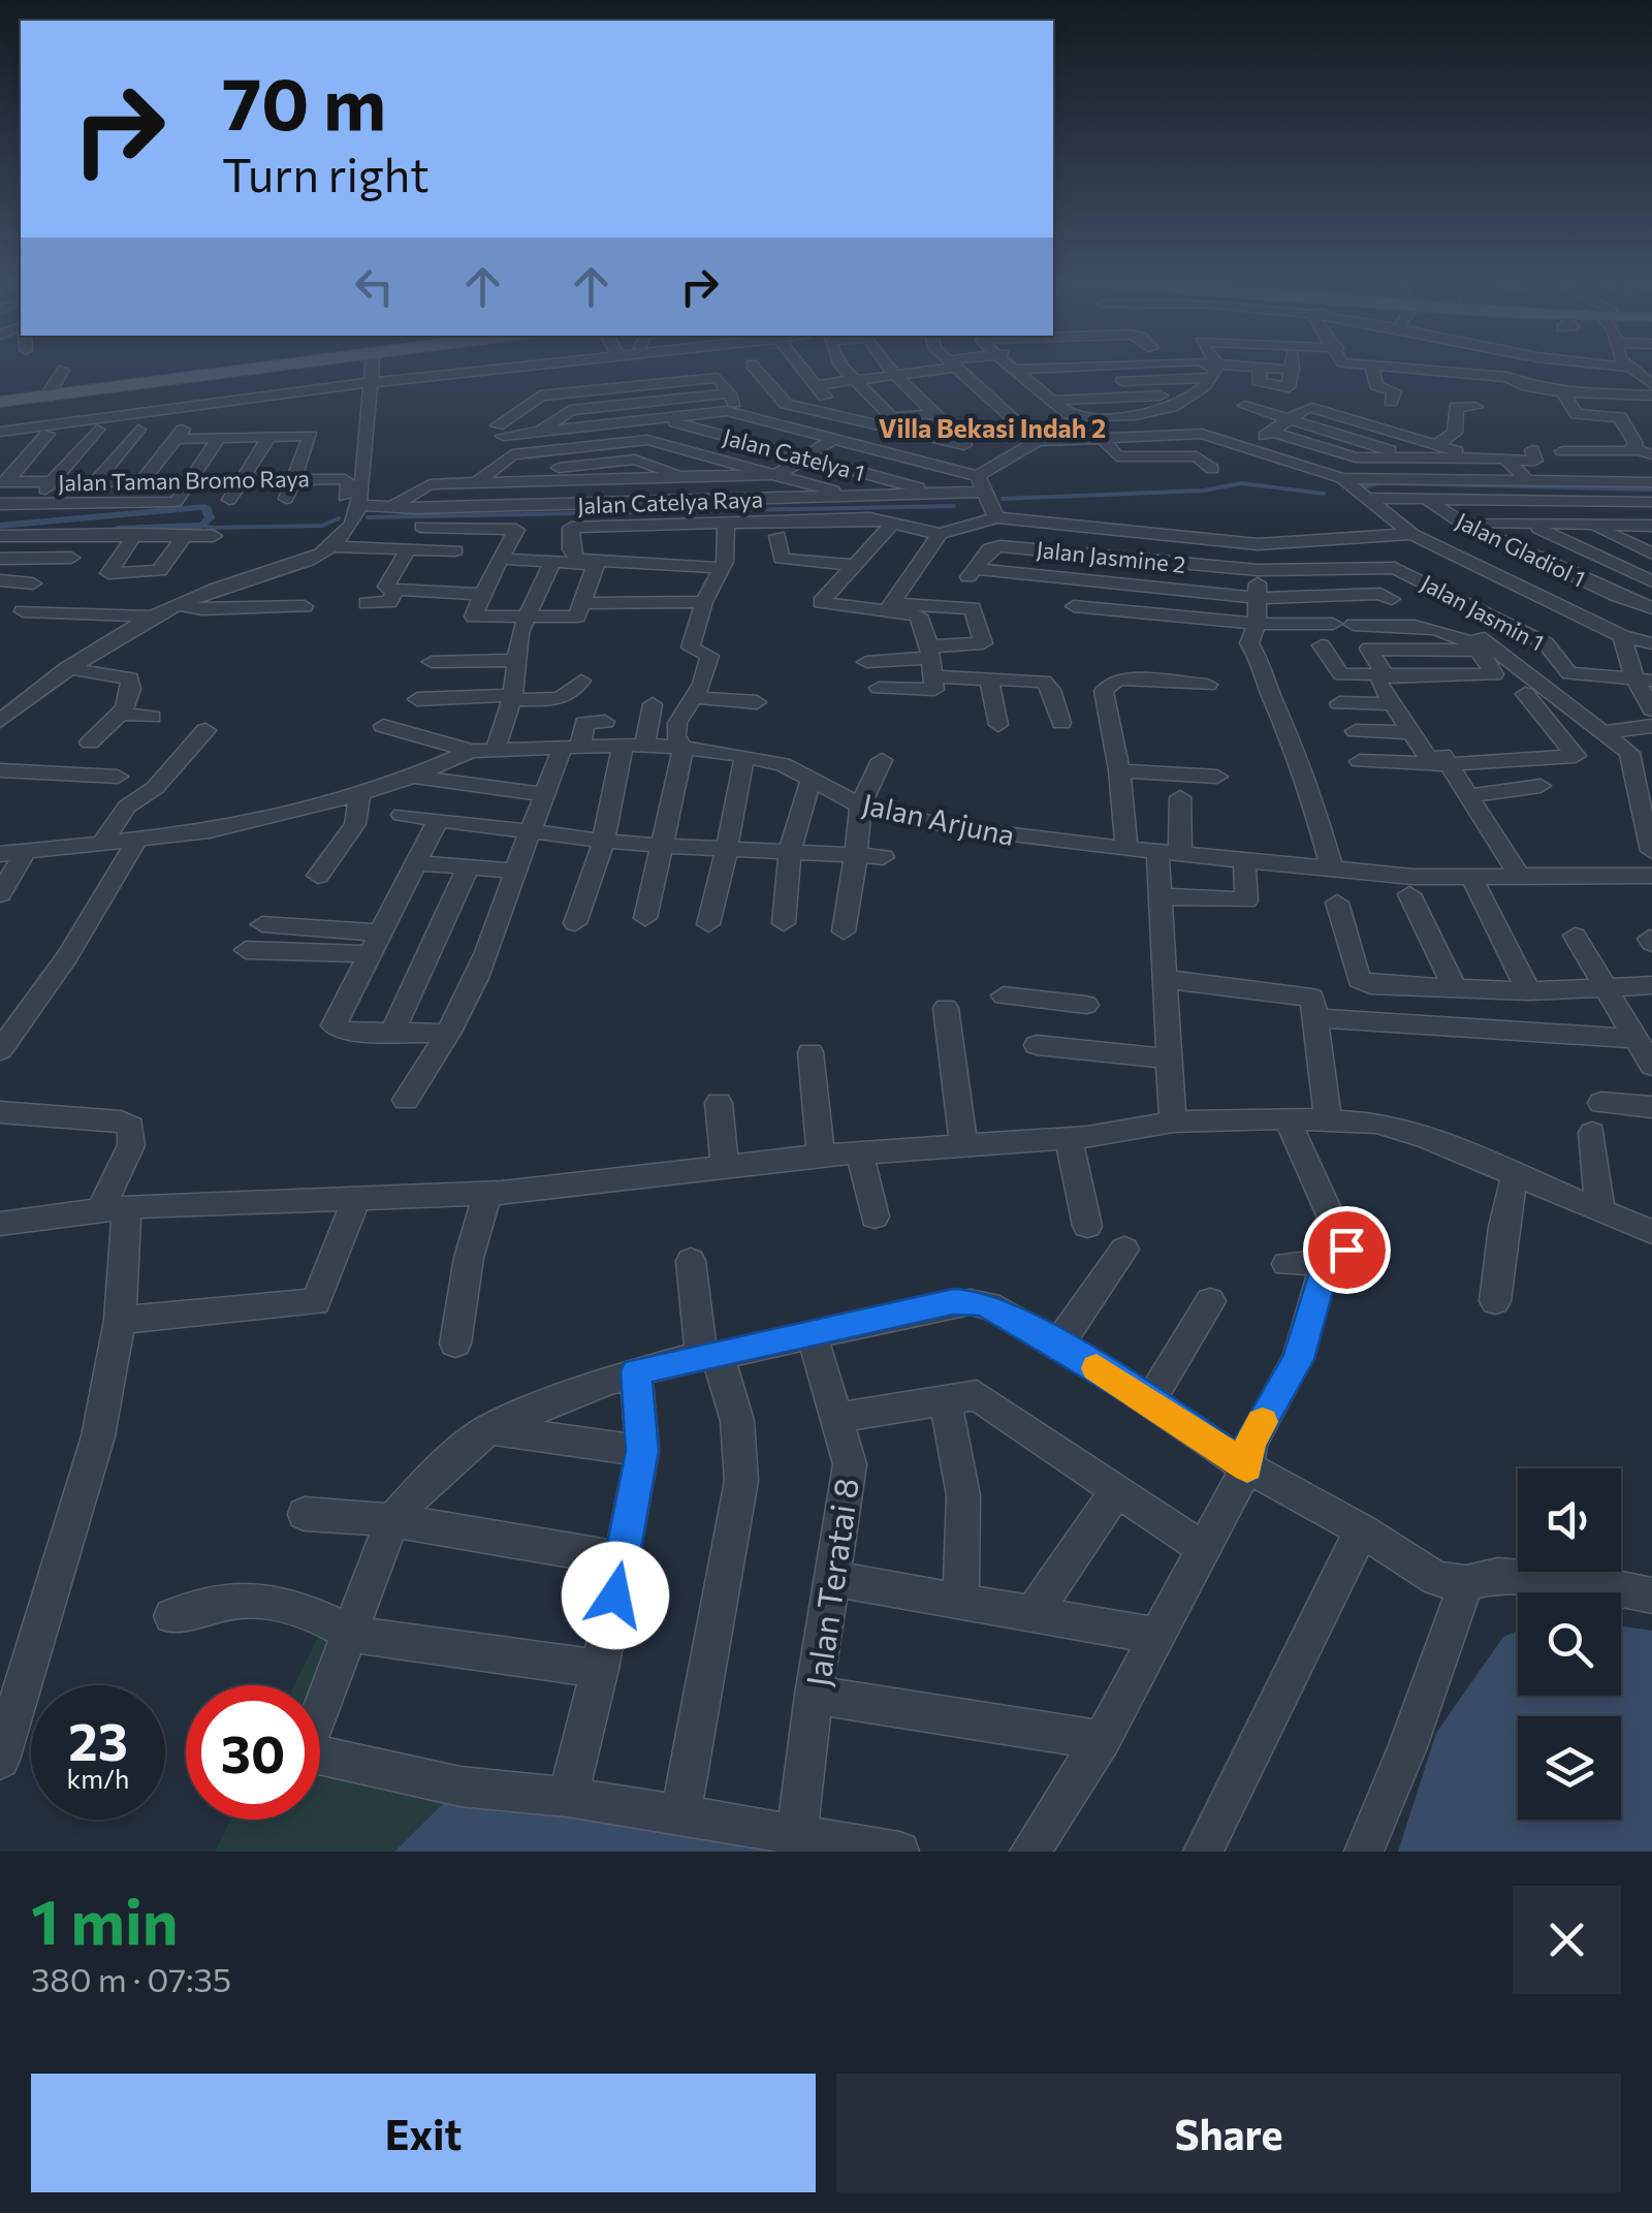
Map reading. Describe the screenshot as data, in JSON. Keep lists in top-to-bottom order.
{
  "streets": {
    "street": [
      "Jalan Catelya 1",
      "Jalan Taman Bromo Raya",
      "Jalan Catelya Raya",
      "Jalan Gladiol 1",
      "Jalan Jasmine 2",
      "Jalan Jasmin 1",
      "Jalan Arjuna",
      "Jalan Teratai 8"
    ]
  },
  "crossings": [
    ["Jalan Catelya 1", "Jalan Catelya Raya"],
    ["Jalan Taman Bromo Raya", "Jalan Catelya Raya"],
    ["Jalan Jasmine 2", "Jalan Jasmin 1"]
  ],
  "districts": ["Villa Bekasi Indah 2"],
  "page": {
    "turn": ["70 m", "Turn right"],
    "speed": "23 km/h",
    "limit": "30",
    "heading": ["1 min", "380 m · 07:35"],
    "buttons": ["Exit", "Share"]
  }
}
